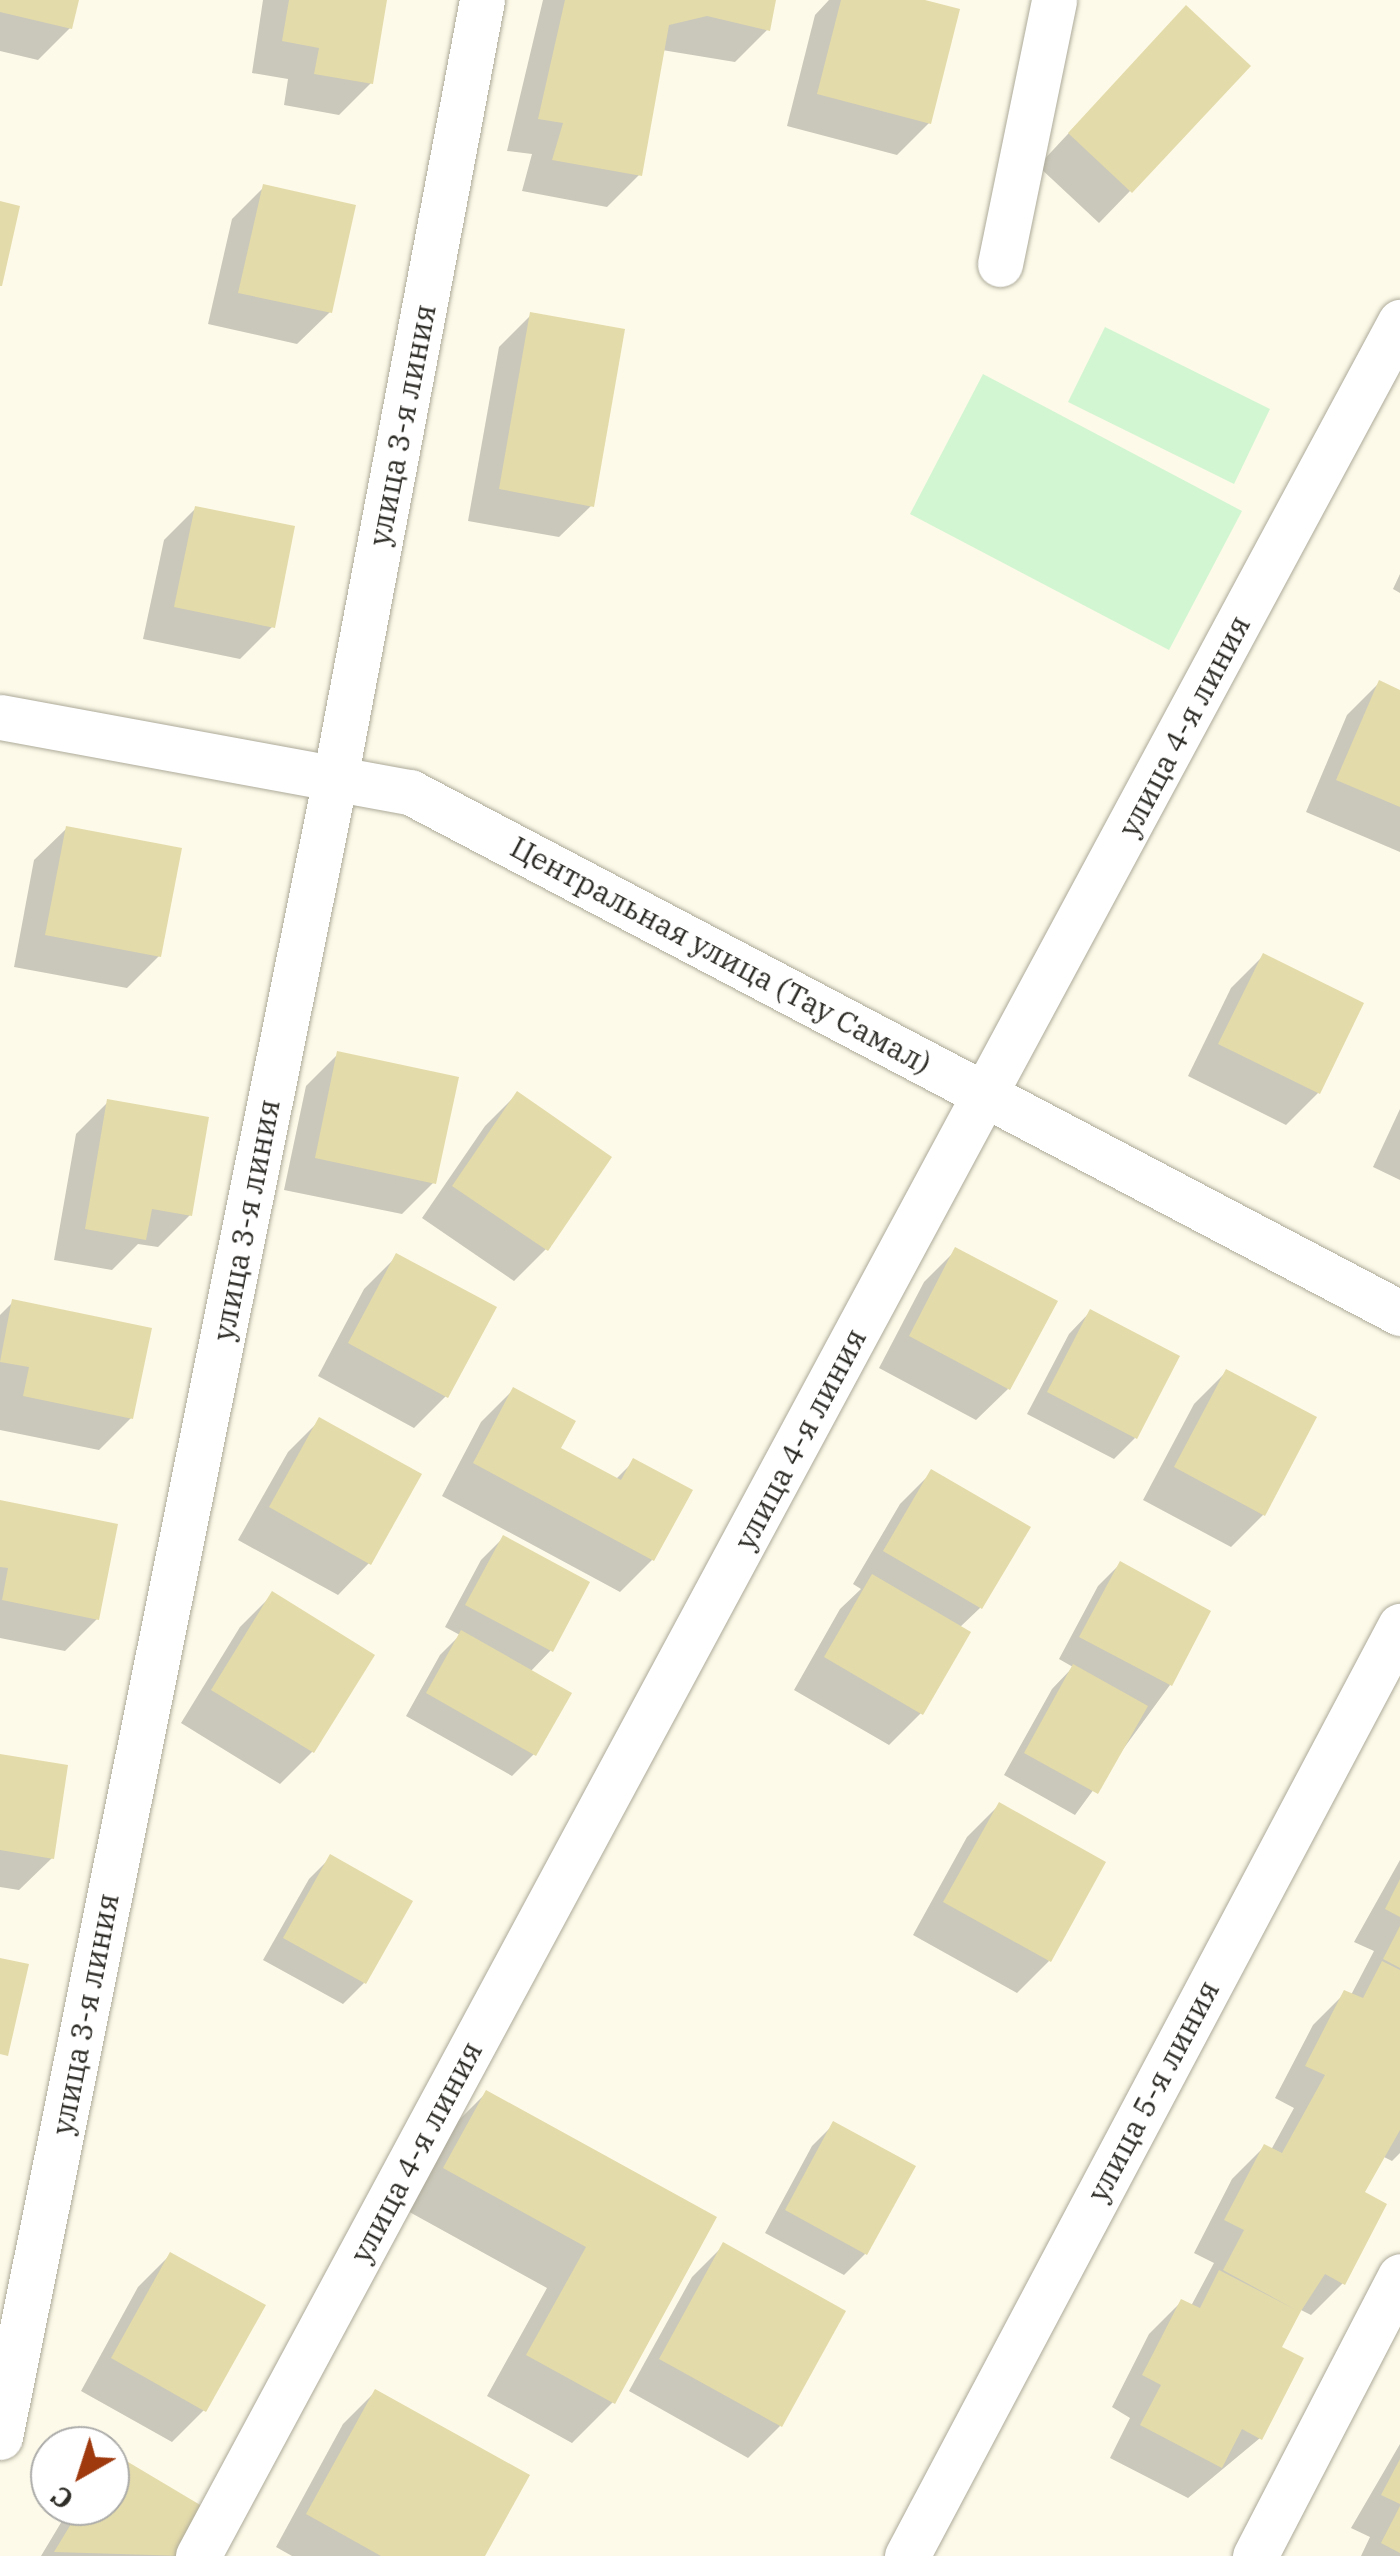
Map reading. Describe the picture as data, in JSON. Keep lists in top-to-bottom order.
{
  "streets": {
    "street": [
      "улица 3-я линия",
      "улица 4-я линия",
      "Центральная улица (Тау Самал)",
      "улица 5-я линия"
    ]
  },
  "crossings": [
    ["улица 3-я линия", "Центральная улица (Тау Самал)"],
    ["улица 4-я линия", "Центральная улица (Тау Самал)"]
  ],
  "north": "bottom left"
}
